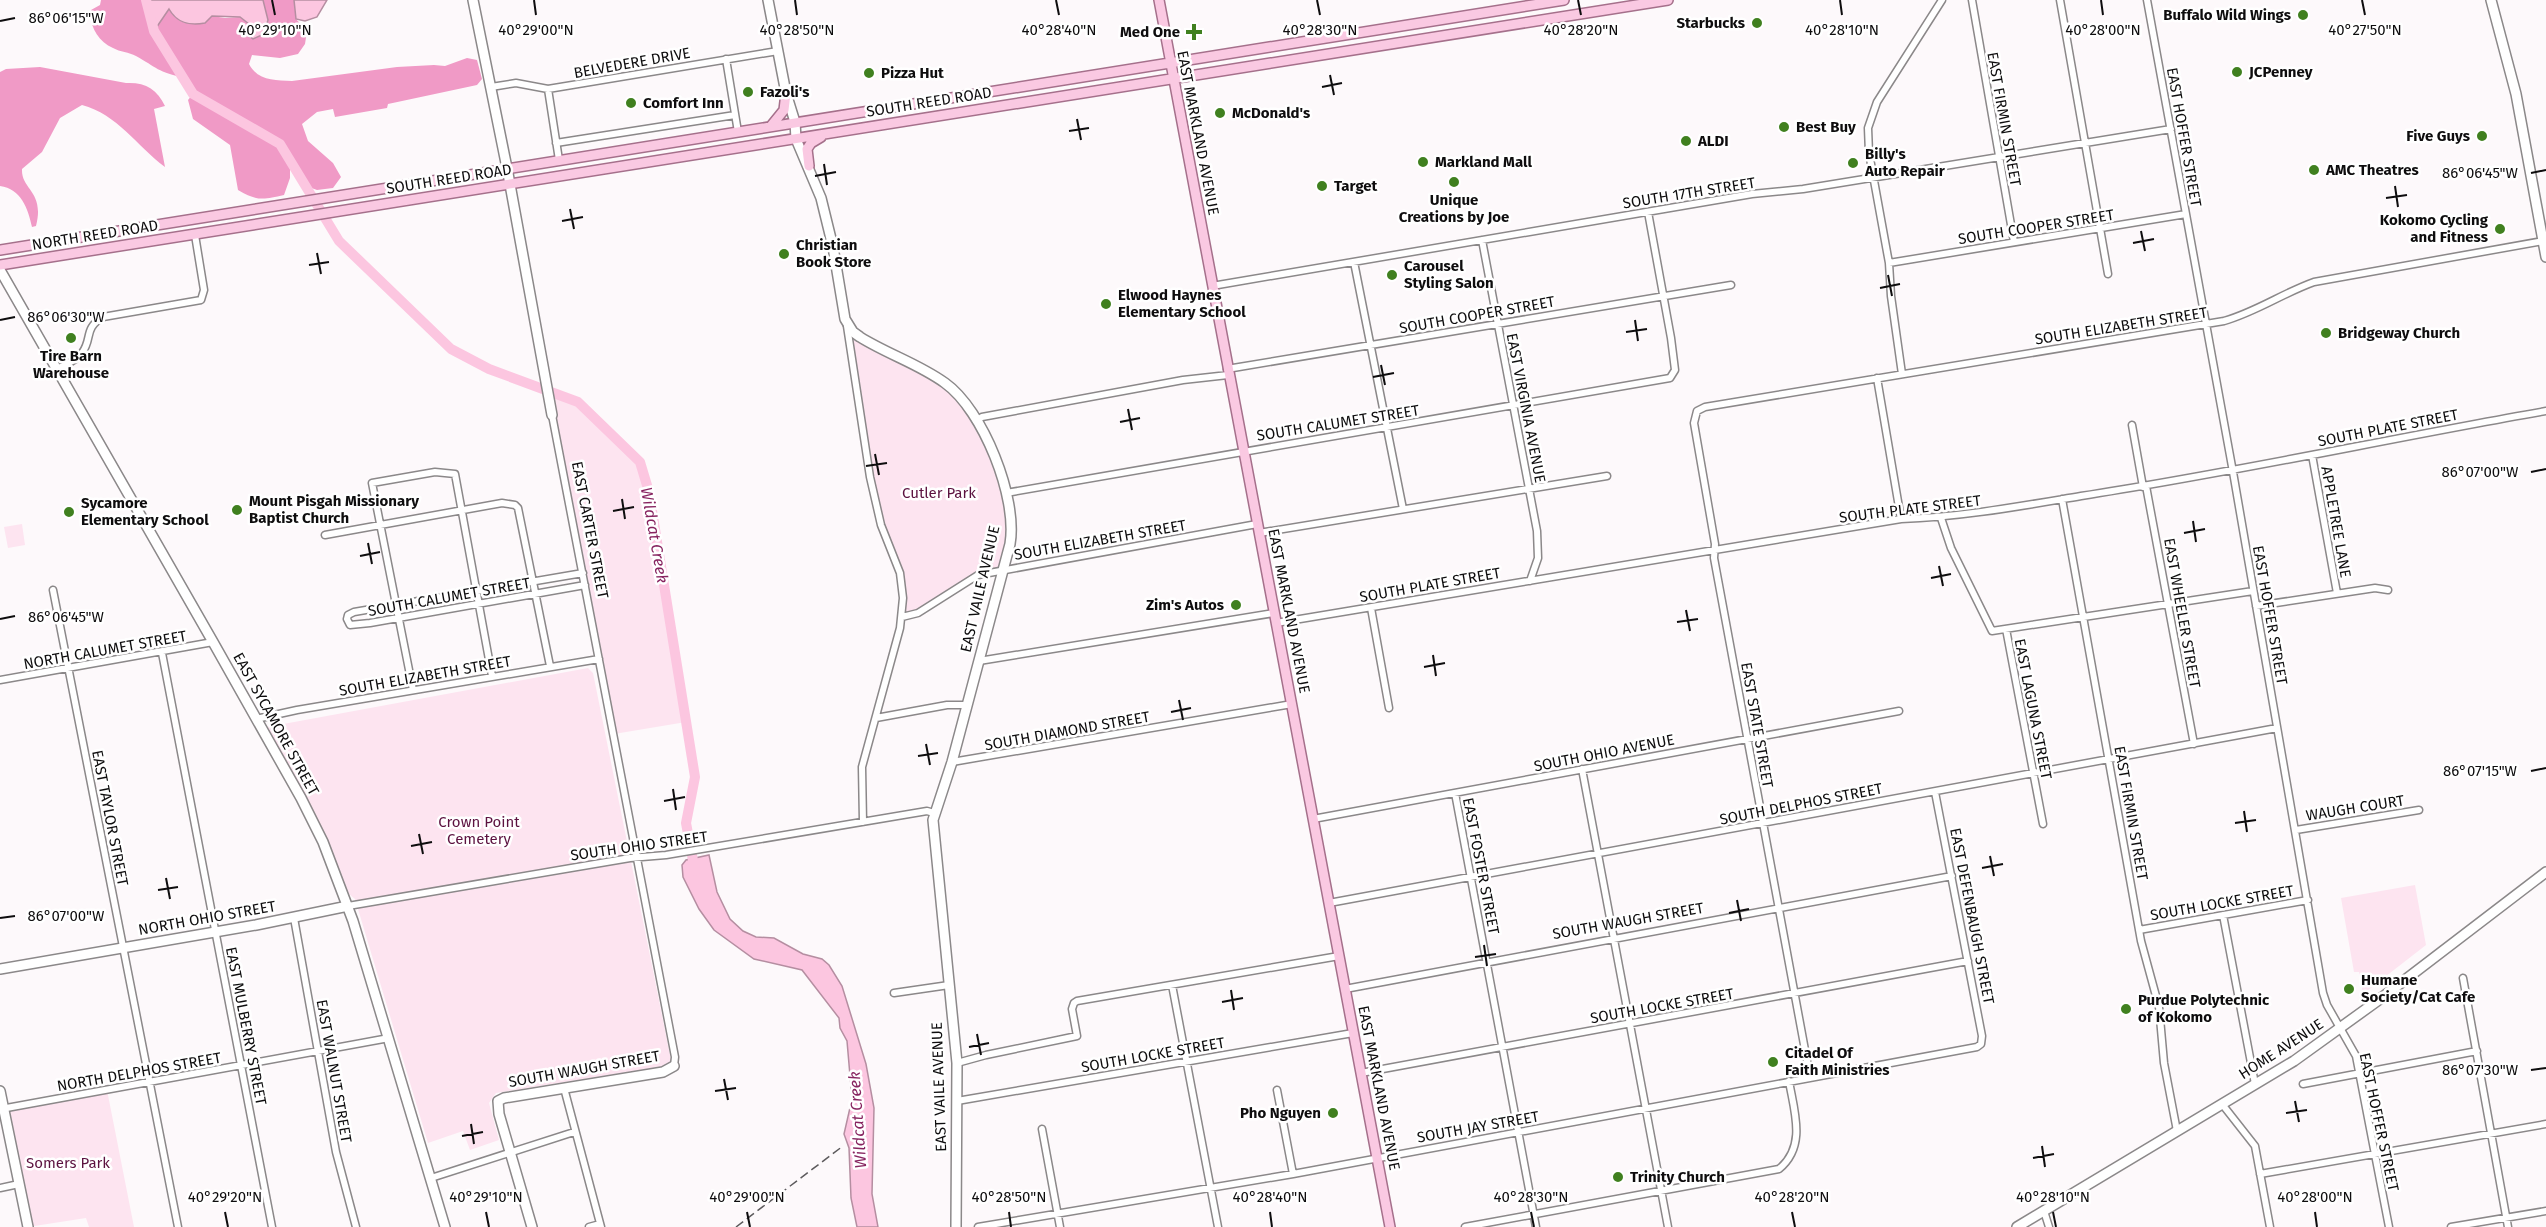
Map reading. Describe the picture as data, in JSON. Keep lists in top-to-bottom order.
{
  "streets": {
    "main road": ["SOUTH REED ROAD", "EAST MARKLAND AVENUE", "NORTH REED ROAD"],
    "street": [
      "BELVEDERE DRIVE",
      "EAST FIRMIN STREET",
      "EAST HOFFER STREET",
      "SOUTH 17TH STREET",
      "SOUTH COOPER STREET",
      "SOUTH ELIZABETH STREET",
      "EAST VIRGINIA AVENUE",
      "SOUTH CALUMET STREET",
      "SOUTH PLATE STREET",
      "APPLETREE LANE",
      "EAST CARTER STREET",
      "EAST VAILE AVENUE",
      "EAST WHEELER STREET",
      "NORTH CALUMET STREET",
      "EAST LAGUNA STREET",
      "EAST SYCAMORE STREET",
      "EAST STATE STREET",
      "SOUTH DIAMOND STREET",
      "SOUTH OHIO AVENUE",
      "SOUTH DELPHOS STREET",
      "WAUGH COURT",
      "EAST TAYLOR STREET",
      "SOUTH OHIO STREET",
      "EAST FOSTER STREET",
      "SOUTH LOCKE STREET",
      "EAST DEFENBAUGH STREET",
      "NORTH OHIO STREET",
      "SOUTH WAUGH STREET",
      "EAST MULBERRY STREET",
      "HOME AVENUE",
      "EAST WALNUT STREET",
      "NORTH DELPHOS STREET",
      "SOUTH JAY STREET"
    ]
  },
  "crossings": [
    ["BELVEDERE DRIVE", "EAST CARTER STREET"],
    ["SOUTH REED ROAD", "EAST MARKLAND AVENUE"],
    ["SOUTH REED ROAD", "NORTH REED ROAD"],
    ["SOUTH REED ROAD", "EAST CARTER STREET"],
    ["EAST FIRMIN STREET", "SOUTH 17TH STREET"],
    ["EAST FIRMIN STREET", "SOUTH COOPER STREET"],
    ["EAST FIRMIN STREET", "SOUTH PLATE STREET"],
    ["EAST FIRMIN STREET", "SOUTH DELPHOS STREET"],
    ["EAST FIRMIN STREET", "SOUTH LOCKE STREET"],
    ["EAST FIRMIN STREET", "HOME AVENUE"],
    ["EAST MARKLAND AVENUE", "SOUTH 17TH STREET"],
    ["EAST MARKLAND AVENUE", "SOUTH COOPER STREET"],
    ["EAST MARKLAND AVENUE", "SOUTH ELIZABETH STREET"],
    ["EAST MARKLAND AVENUE", "SOUTH CALUMET STREET"],
    ["EAST MARKLAND AVENUE", "SOUTH PLATE STREET"],
    ["EAST MARKLAND AVENUE", "SOUTH DIAMOND STREET"],
    ["EAST MARKLAND AVENUE", "SOUTH OHIO AVENUE"],
    ["EAST MARKLAND AVENUE", "SOUTH DELPHOS STREET"],
    ["EAST MARKLAND AVENUE", "SOUTH LOCKE STREET"],
    ["EAST MARKLAND AVENUE", "SOUTH WAUGH STREET"],
    ["EAST MARKLAND AVENUE", "SOUTH JAY STREET"],
    ["EAST HOFFER STREET", "SOUTH 17TH STREET"],
    ["EAST HOFFER STREET", "SOUTH COOPER STREET"],
    ["EAST HOFFER STREET", "SOUTH ELIZABETH STREET"],
    ["EAST HOFFER STREET", "SOUTH PLATE STREET"],
    ["EAST HOFFER STREET", "SOUTH DELPHOS STREET"],
    ["EAST HOFFER STREET", "WAUGH COURT"],
    ["EAST HOFFER STREET", "SOUTH LOCKE STREET"],
    ["EAST HOFFER STREET", "HOME AVENUE"],
    ["SOUTH 17TH STREET", "EAST VIRGINIA AVENUE"],
    ["SOUTH COOPER STREET", "EAST VIRGINIA AVENUE"],
    ["SOUTH COOPER STREET", "SOUTH CALUMET STREET"],
    ["SOUTH COOPER STREET", "EAST VAILE AVENUE"],
    ["SOUTH ELIZABETH STREET", "EAST VIRGINIA AVENUE"],
    ["SOUTH ELIZABETH STREET", "EAST CARTER STREET"],
    ["SOUTH ELIZABETH STREET", "EAST VAILE AVENUE"],
    ["SOUTH ELIZABETH STREET", "EAST SYCAMORE STREET"],
    ["SOUTH ELIZABETH STREET", "EAST STATE STREET"],
    ["EAST VIRGINIA AVENUE", "SOUTH CALUMET STREET"],
    ["EAST VIRGINIA AVENUE", "SOUTH PLATE STREET"],
    ["SOUTH CALUMET STREET", "EAST CARTER STREET"],
    ["SOUTH CALUMET STREET", "EAST VAILE AVENUE"],
    ["SOUTH PLATE STREET", "APPLETREE LANE"],
    ["SOUTH PLATE STREET", "EAST VAILE AVENUE"],
    ["SOUTH PLATE STREET", "EAST WHEELER STREET"],
    ["SOUTH PLATE STREET", "EAST LAGUNA STREET"],
    ["SOUTH PLATE STREET", "EAST STATE STREET"],
    ["EAST CARTER STREET", "SOUTH OHIO STREET"],
    ["EAST CARTER STREET", "SOUTH WAUGH STREET"],
    ["EAST VAILE AVENUE", "SOUTH DIAMOND STREET"],
    ["EAST VAILE AVENUE", "SOUTH OHIO STREET"],
    ["EAST VAILE AVENUE", "SOUTH LOCKE STREET"],
    ["EAST WHEELER STREET", "SOUTH DELPHOS STREET"],
    ["NORTH CALUMET STREET", "EAST SYCAMORE STREET"],
    ["NORTH CALUMET STREET", "EAST TAYLOR STREET"],
    ["NORTH CALUMET STREET", "EAST MULBERRY STREET"],
    ["EAST LAGUNA STREET", "SOUTH DELPHOS STREET"],
    ["EAST SYCAMORE STREET", "SOUTH OHIO STREET"],
    ["EAST SYCAMORE STREET", "NORTH OHIO STREET"],
    ["EAST SYCAMORE STREET", "NORTH DELPHOS STREET"],
    ["EAST STATE STREET", "SOUTH OHIO AVENUE"],
    ["EAST STATE STREET", "SOUTH DELPHOS STREET"],
    ["EAST STATE STREET", "SOUTH LOCKE STREET"],
    ["EAST STATE STREET", "SOUTH WAUGH STREET"],
    ["EAST STATE STREET", "SOUTH JAY STREET"],
    ["SOUTH OHIO AVENUE", "EAST FOSTER STREET"],
    ["SOUTH DELPHOS STREET", "EAST FOSTER STREET"],
    ["SOUTH DELPHOS STREET", "EAST DEFENBAUGH STREET"],
    ["EAST TAYLOR STREET", "NORTH OHIO STREET"],
    ["EAST TAYLOR STREET", "NORTH DELPHOS STREET"],
    ["SOUTH OHIO STREET", "NORTH OHIO STREET"],
    ["EAST FOSTER STREET", "SOUTH LOCKE STREET"],
    ["EAST FOSTER STREET", "SOUTH WAUGH STREET"],
    ["EAST FOSTER STREET", "SOUTH JAY STREET"],
    ["SOUTH LOCKE STREET", "EAST DEFENBAUGH STREET"],
    ["EAST DEFENBAUGH STREET", "SOUTH WAUGH STREET"],
    ["EAST DEFENBAUGH STREET", "SOUTH JAY STREET"],
    ["NORTH OHIO STREET", "EAST MULBERRY STREET"],
    ["NORTH OHIO STREET", "EAST WALNUT STREET"],
    ["EAST MULBERRY STREET", "NORTH DELPHOS STREET"],
    ["EAST WALNUT STREET", "NORTH DELPHOS STREET"]
  ],
  "water": ["Wildcat Creek"],
  "parks": ["Cutler Park", "Crown Point Cemetery", "Somers Park"],
  "places": {
    "other": [
      "Buffalo Wild Wings",
      "Starbucks",
      "JCPenney",
      "Pizza Hut",
      "Fazoli's",
      "Comfort Inn",
      "McDonald's",
      "Best Buy",
      "Five Guys",
      "ALDI",
      "Markland Mall",
      "Billy's Auto Repair",
      "AMC Theatres",
      "Unique Creations by Joe",
      "Target",
      "Kokomo Cycling and Fitness",
      "Christian Book Store",
      "Carousel Styling Salon",
      "Elwood Haynes Elementary School",
      "Bridgeway Church",
      "Tire Barn Warehouse",
      "Mount Pisgah Missionary Baptist Church",
      "Sycamore Elementary School",
      "Zim's Autos",
      "Humane Society/Cat Cafe",
      "Purdue Polytechnic of Kokomo",
      "Citadel Of Faith Ministries",
      "Pho Nguyen",
      "Trinity Church"
    ],
    "health": ["Med One"]
  },
  "coordinates": [
    "86°06'15\"W",
    "40°27'50\"N",
    "40°29'10\"N",
    "40°29'00\"N",
    "40°28'50\"N",
    "40°28'40\"N",
    "40°28'30\"N",
    "40°28'20\"N",
    "40°28'10\"N",
    "40°28'00\"N",
    "86°06'45\"W",
    "86°06'30\"W",
    "86°07'00\"W",
    "86°07'15\"W",
    "86°07'30\"W",
    "40°29'20\"N"
  ]
}
